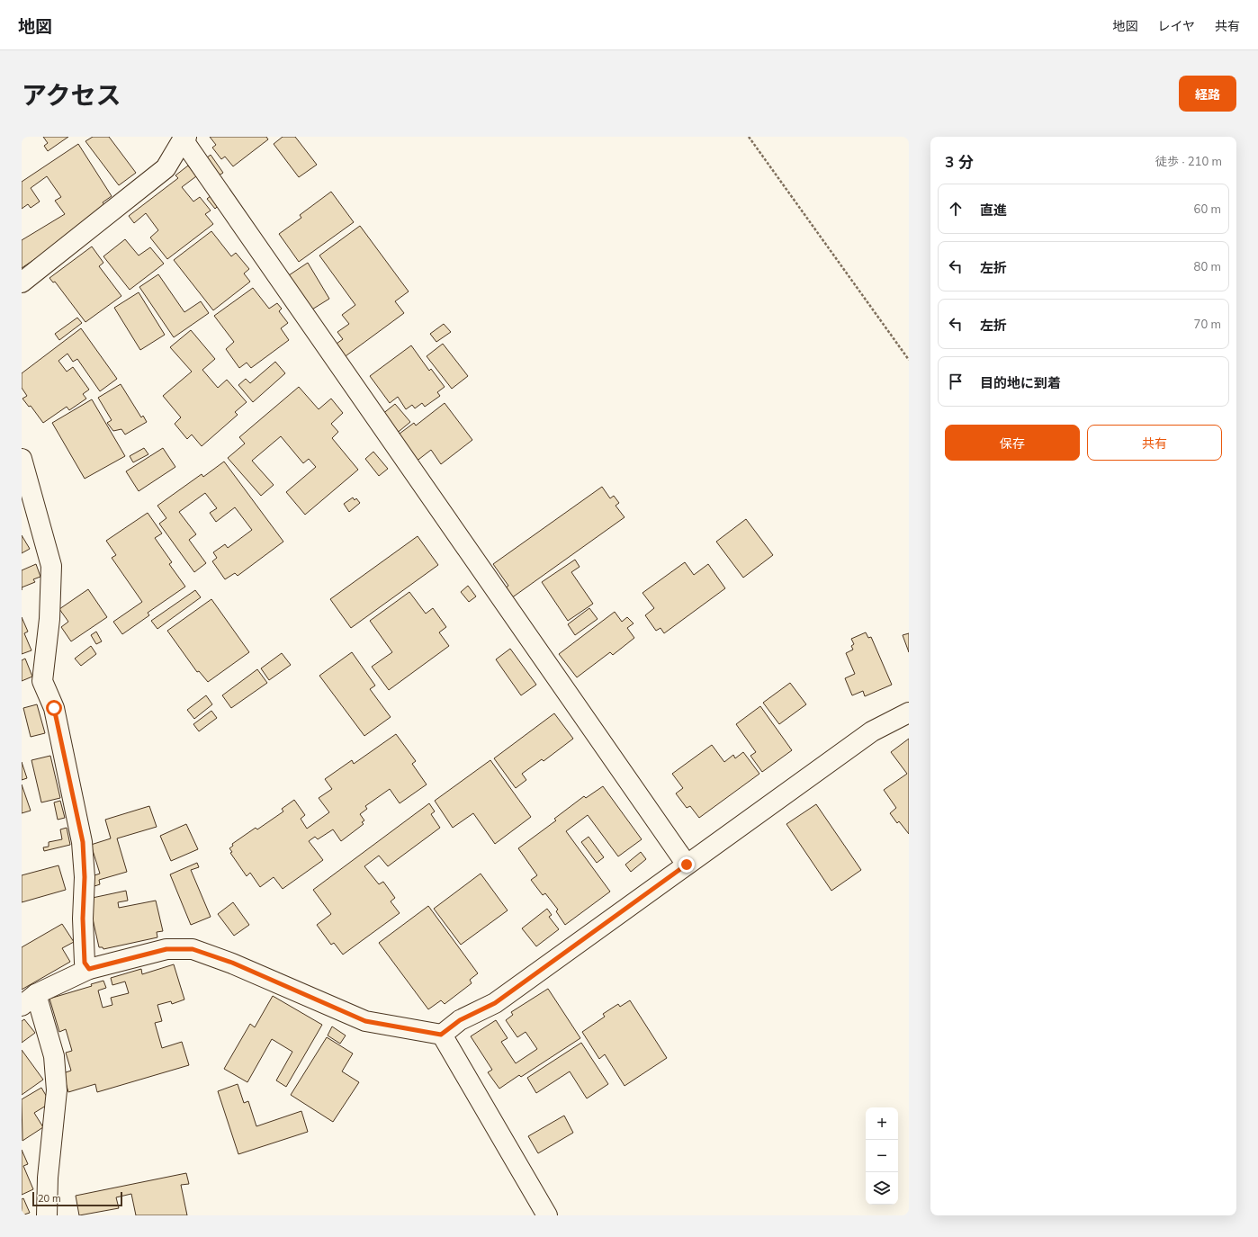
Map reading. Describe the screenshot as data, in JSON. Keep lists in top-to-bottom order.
{
  "scale_bar": "20 m",
  "page": {
    "header": "地図",
    "nav": ["地図", "レイヤ", "共有"],
    "title": "アクセス",
    "buttons": [
      "経路",
      ["保存", "共有"]
    ],
    "heading": ["3 分", "徒歩 · 210 m"],
    "list": [
      ["直進", "60 m"],
      ["左折", "80 m"],
      ["左折", "70 m"],
      "目的地に到着"
    ],
    "map_buttons": ["+", "−"],
    "scale": "20 m"
  }
}
